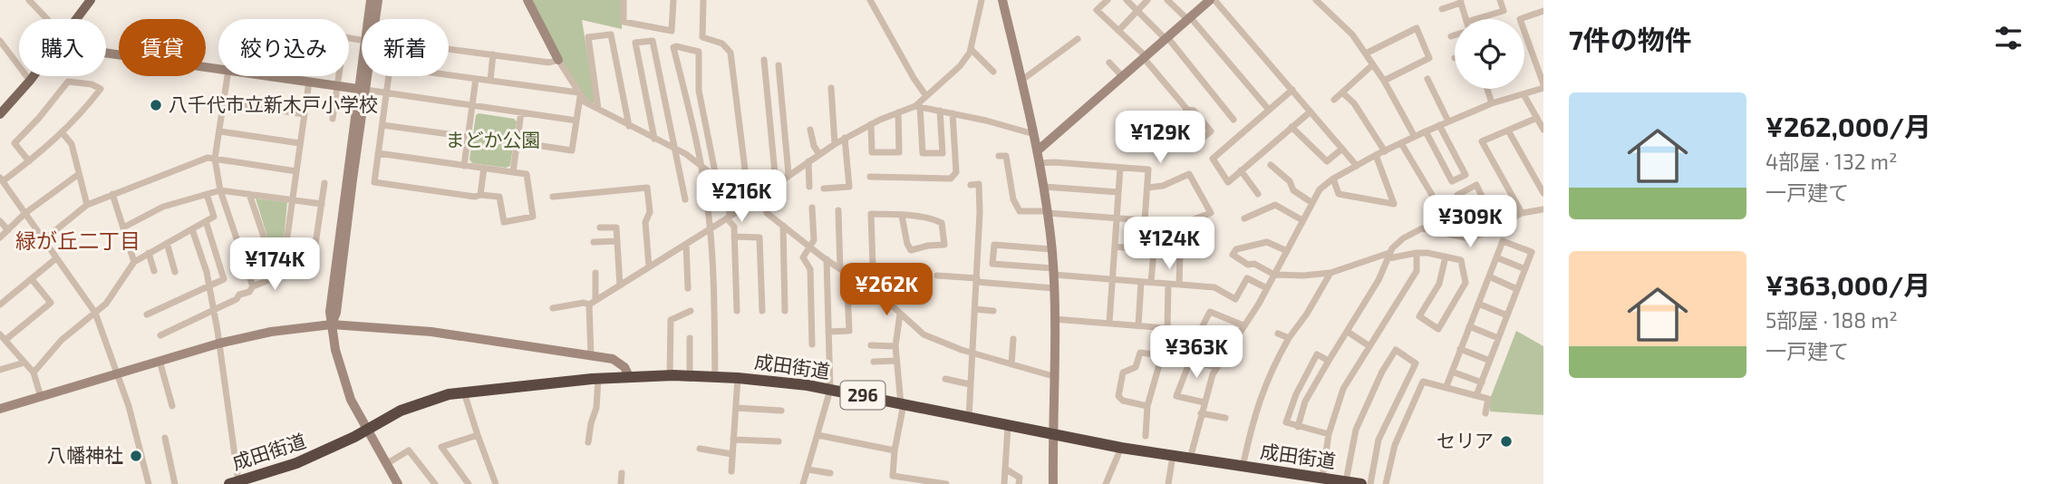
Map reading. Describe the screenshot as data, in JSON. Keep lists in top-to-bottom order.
{
  "streets": {
    "highway": ["成田街道", "296"]
  },
  "districts": ["緑が丘二丁目"],
  "parks": ["まどか公園"],
  "places": ["八千代市立新木戸小学校", "セリア", "八幡神社"],
  "page": {
    "heading": "7件の物件",
    "chip": [
      "購入",
      "賃貸",
      "絞り込み",
      "新着"
    ],
    "list": [
      {
        "name": "¥262,000/月",
        "note": "4部屋 · 132 m² · 一戸建て"
      },
      {
        "name": "¥363,000/月",
        "note": "5部屋 · 188 m² · 一戸建て"
      }
    ],
    "price": [
      "¥129K",
      "¥216K",
      "¥309K",
      "¥124K",
      "¥174K",
      "¥262K",
      "¥363K"
    ]
  }
}
